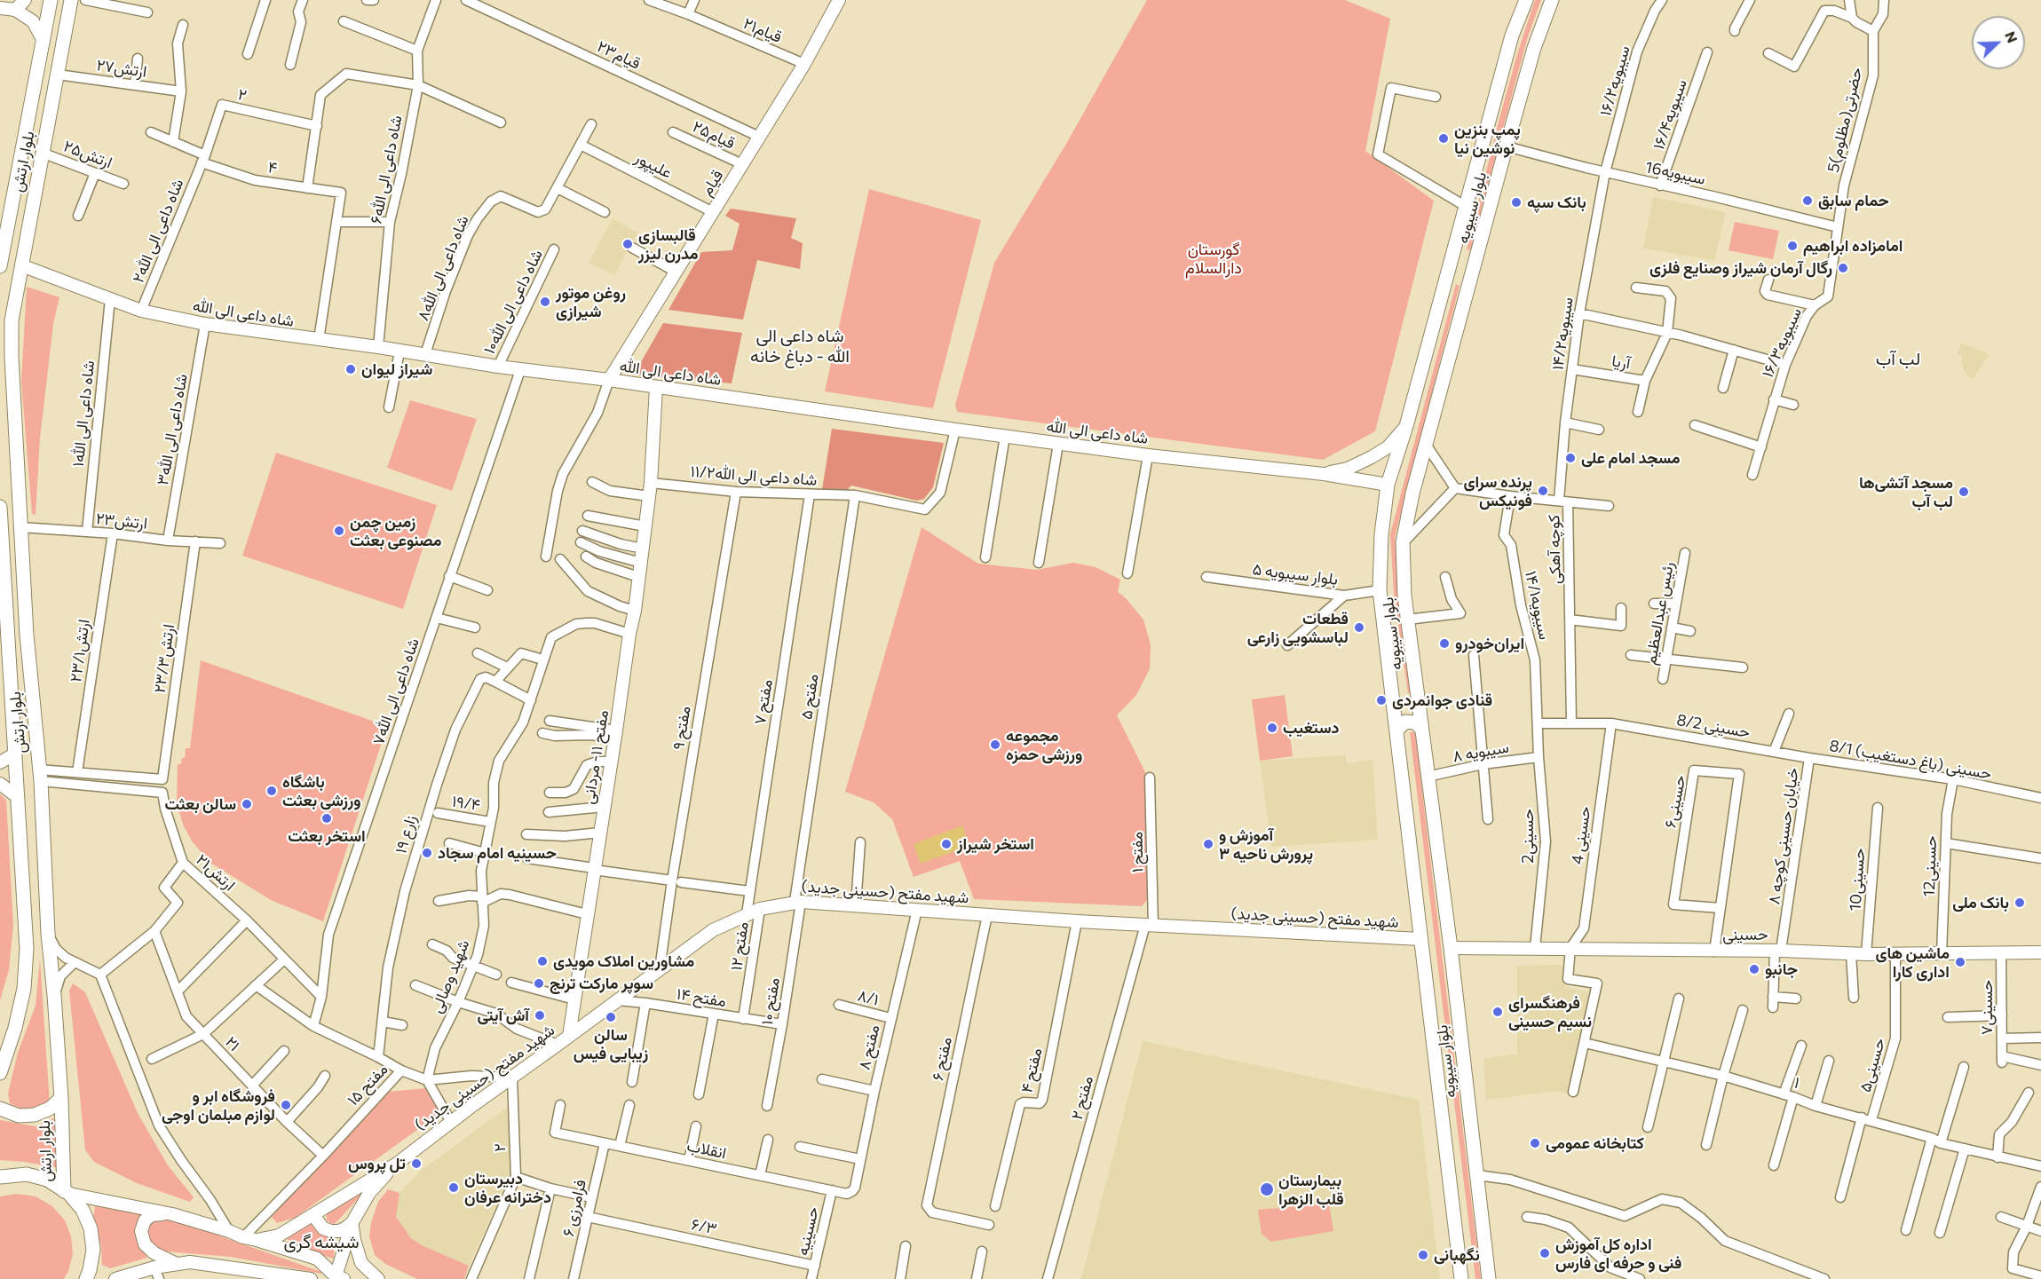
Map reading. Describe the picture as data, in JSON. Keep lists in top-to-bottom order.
{
  "streets": {
    "main road": ["بلوار ارتش", "بلوار سیبویه"],
    "street": [
      "قیام۲۱",
      "قیام۲۳",
      "ارتش۲۷",
      "سیبویه۱۶/۲",
      "۲",
      "سیبویه۱۶/۴",
      "5حضرتی(مظلوم)",
      "قیام۲۵",
      "ارتش۲۵",
      "علیپور",
      "۴",
      "شاه داعی الی الله۶",
      "سیبویه16",
      "قیام",
      "شاه داعی الی الله۲",
      "شاه داعی الی الله۸",
      "شاه داعی الی الله۱۰",
      "شاه داعی الی الله",
      "سیبویه۱۴/۲",
      "سیبویه۱۶/۳",
      "آریا",
      "شاه داعی الی الله۱",
      "شاه داعی الی الله۳",
      "۱۱/۲شاه داعی الی الله",
      "ارتش۲۳",
      "کوچه آهکی",
      "بلوار سیبویه ۵",
      "سیبویه۱۴/۱",
      "رئیس عبدالعظیم",
      "۲۳/۱ارتش",
      "۲۳/۳ارتش",
      "شاه داعی الی الله۷",
      "مفتح ۵",
      "مفتح ۷",
      "8/2 حسینی",
      "مفتح ۹",
      "سیبویه ۸",
      "مفتح ۱۱- مردانی",
      "8/1 حسینی (باغ دستغیب)",
      "حسینی۶",
      "۱۹/۴",
      "۱۹ زارع",
      "حسینی 4",
      "حسینی2",
      "خیابان حسینی کوچه ۸",
      "مفتح ۱",
      "حسینی12",
      "ارتش۲۱",
      "حسینی10",
      "شهید مفتح (حسینی جدید)",
      "حسینی",
      "مفتح ۱۲",
      "شهید وصالی",
      "مفتح ۱۴",
      "۸/۱",
      "مفتح ۱۰",
      "حسینی۷",
      "۲۱",
      "مفتح ۸",
      "مفتح ۶",
      "حسینی۵",
      "مفتح ۴",
      "۱",
      "مفتح ۱۵",
      "مفتح ۲",
      "انقلاب",
      "فرامرزی ۶",
      "۶/۳",
      "حسینیه"
    ]
  },
  "crossings": [
    ["قیام۲۱", "قیام"],
    ["قیام۲۳", "قیام"],
    ["ارتش۲۷", "بلوار ارتش"],
    ["سیبویه۱۶/۲", "سیبویه16"],
    ["سیبویه۱۶/۲", "سیبویه۱۴/۲"],
    ["۲", "۴"],
    ["۲", "شاه داعی الی الله۲"],
    ["۲", "شهید مفتح (حسینی جدید)"],
    ["۲", "مفتح ۱۵"],
    ["سیبویه۱۶/۴", "سیبویه16"],
    ["5حضرتی(مظلوم)", "سیبویه16"],
    ["5حضرتی(مظلوم)", "سیبویه۱۶/۳"],
    ["قیام۲۵", "قیام"],
    ["ارتش۲۵", "بلوار ارتش"],
    ["بلوار ارتش", "شاه داعی الی الله"],
    ["بلوار ارتش", "ارتش۲۳"],
    ["بلوار ارتش", "ارتش۲۱"],
    ["علیپور", "قیام"],
    ["۴", "شاه داعی الی الله۲"],
    ["شاه داعی الی الله۶", "شاه داعی الی الله"],
    ["سیبویه16", "بلوار سیبویه"],
    ["سیبویه16", "سیبویه۱۴/۲"],
    ["سیبویه16", "سیبویه۱۶/۳"],
    ["قیام", "شاه داعی الی الله"],
    ["بلوار سیبویه", "شاه داعی الی الله"],
    ["بلوار سیبویه", "بلوار سیبویه ۵"],
    ["بلوار سیبویه", "سیبویه ۸"],
    ["بلوار سیبویه", "شهید مفتح (حسینی جدید)"],
    ["بلوار سیبویه", "حسینی"],
    ["شاه داعی الی الله۲", "شاه داعی الی الله"],
    ["شاه داعی الی الله۸", "شاه داعی الی الله"],
    ["شاه داعی الی الله۱۰", "شاه داعی الی الله"],
    ["شاه داعی الی الله", "شاه داعی الی الله۱"],
    ["شاه داعی الی الله", "شاه داعی الی الله۳"],
    ["شاه داعی الی الله", "۱۱/۲شاه داعی الی الله"],
    ["شاه داعی الی الله", "شاه داعی الی الله۷"],
    ["شاه داعی الی الله", "مفتح ۱۱- مردانی"],
    ["سیبویه۱۴/۲", "آریا"],
    ["سیبویه۱۴/۲", "کوچه آهکی"],
    ["شاه داعی الی الله۱", "ارتش۲۳"],
    ["شاه داعی الی الله۳", "ارتش۲۳"],
    ["۱۱/۲شاه داعی الی الله", "مفتح ۵"],
    ["۱۱/۲شاه داعی الی الله", "مفتح ۷"],
    ["۱۱/۲شاه داعی الی الله", "مفتح ۹"],
    ["۱۱/۲شاه داعی الی الله", "مفتح ۱۱- مردانی"],
    ["ارتش۲۳", "۲۳/۱ارتش"],
    ["ارتش۲۳", "۲۳/۳ارتش"],
    ["کوچه آهکی", "8/2 حسینی"],
    ["سیبویه۱۴/۱", "8/2 حسینی"],
    ["سیبویه۱۴/۱", "حسینی2"],
    ["۲۳/۱ارتش", "۲۳/۳ارتش"],
    ["شاه داعی الی الله۷", "ارتش۲۱"],
    ["مفتح ۵", "شهید مفتح (حسینی جدید)"],
    ["مفتح ۵", "مفتح ۱۰"],
    ["مفتح ۷", "شهید مفتح (حسینی جدید)"],
    ["8/2 حسینی", "8/1 حسینی (باغ دستغیب)"],
    ["8/2 حسینی", "حسینی 4"],
    ["8/2 حسینی", "حسینی2"],
    ["8/2 حسینی", "خیابان حسینی کوچه ۸"],
    ["مفتح ۹", "شهید مفتح (حسینی جدید)"],
    ["سیبویه ۸", "حسینی2"],
    ["مفتح ۱۱- مردانی", "شهید مفتح (حسینی جدید)"],
    ["مفتح ۱۱- مردانی", "شهید وصالی"],
    ["8/1 حسینی (باغ دستغیب)", "خیابان حسینی کوچه ۸"],
    ["8/1 حسینی (باغ دستغیب)", "حسینی12"],
    ["حسینی۶", "حسینی"],
    ["۱۹/۴", "شهید وصالی"],
    ["حسینی 4", "حسینی"],
    ["حسینی2", "حسینی"],
    ["خیابان حسینی کوچه ۸", "حسینی"],
    ["مفتح ۱", "شهید مفتح (حسینی جدید)"],
    ["مفتح ۱", "مفتح ۲"],
    ["حسینی12", "حسینی"],
    ["حسینی10", "حسینی"],
    ["شهید مفتح (حسینی جدید)", "مفتح ۱۲"],
    ["شهید مفتح (حسینی جدید)", "مفتح ۱۴"],
    ["شهید مفتح (حسینی جدید)", "مفتح ۱۰"],
    ["شهید مفتح (حسینی جدید)", "مفتح ۸"],
    ["شهید مفتح (حسینی جدید)", "مفتح ۶"],
    ["شهید مفتح (حسینی جدید)", "مفتح ۴"],
    ["شهید مفتح (حسینی جدید)", "مفتح ۱۵"],
    ["شهید مفتح (حسینی جدید)", "مفتح ۲"],
    ["حسینی", "حسینی۷"],
    ["حسینی", "حسینی۵"],
    ["مفتح ۱۲", "مفتح ۱۴"],
    ["شهید وصالی", "مفتح ۱۵"],
    ["مفتح ۱۴", "مفتح ۱۰"],
    ["۸/۱", "مفتح ۸"],
    ["۲۱", "مفتح ۱۵"],
    ["مفتح ۸", "انقلاب"],
    ["حسینی۵", "۱"],
    ["انقلاب", "فرامرزی ۶"],
    ["انقلاب", "حسینیه"],
    ["فرامرزی ۶", "۶/۳"],
    ["۶/۳", "حسینیه"]
  ],
  "districts": ["شاه داعی الی الله - دباغ خانه", "لب آب", "شیشه گری"],
  "parks": ["گورستان دارالسلام"],
  "places": [
    "پمپ بنزین نوشین نیا",
    "حمام سابق",
    "بانک سپه",
    "قالبسازی مدرن لیزر",
    "امامزاده ابراهیم",
    "رگال آرمان شیراز وصنایع فلزی",
    "روغن موتور شیرازی",
    "شیراز لیوان",
    "مسجد امام علی",
    "پرنده سرای فونیکس",
    "مسجد آتشی‌ها لب آب",
    "زمین چمن مصنوعی بعثت",
    "قطعات لباسشویی زارعی",
    "ایران‌خودرو",
    "قنادی جوانمردی",
    "دستغیب",
    "مجموعه ورزشی حمزه",
    "باشگاه ورزشی بعثت",
    "سالن بعثت",
    "استخر بعثت",
    "استخر شیراز",
    "آموزش و پرورش ناحیه ۳",
    "حسینیه امام سجاد",
    "بانک ملی",
    "مشاورین املاک مویدی",
    "ماشین های اداری کارا",
    "جانبو",
    "سوپر مارکت ترنج",
    "فرهنگسرای نسیم حسینی",
    "آش آیتی",
    "سالن زیبایی فیس",
    "فروشگاه ابر و لوازم مبلمان اوجی",
    "کتابخانه عمومی",
    "تل پروس",
    "دبیرستان دخترانه عرفان",
    "بیمارستان قلب الزهرا",
    "اداره کل آموزش فنی و حرفه ای فارس",
    "نگهبانی"
  ],
  "north": "top right"
}
